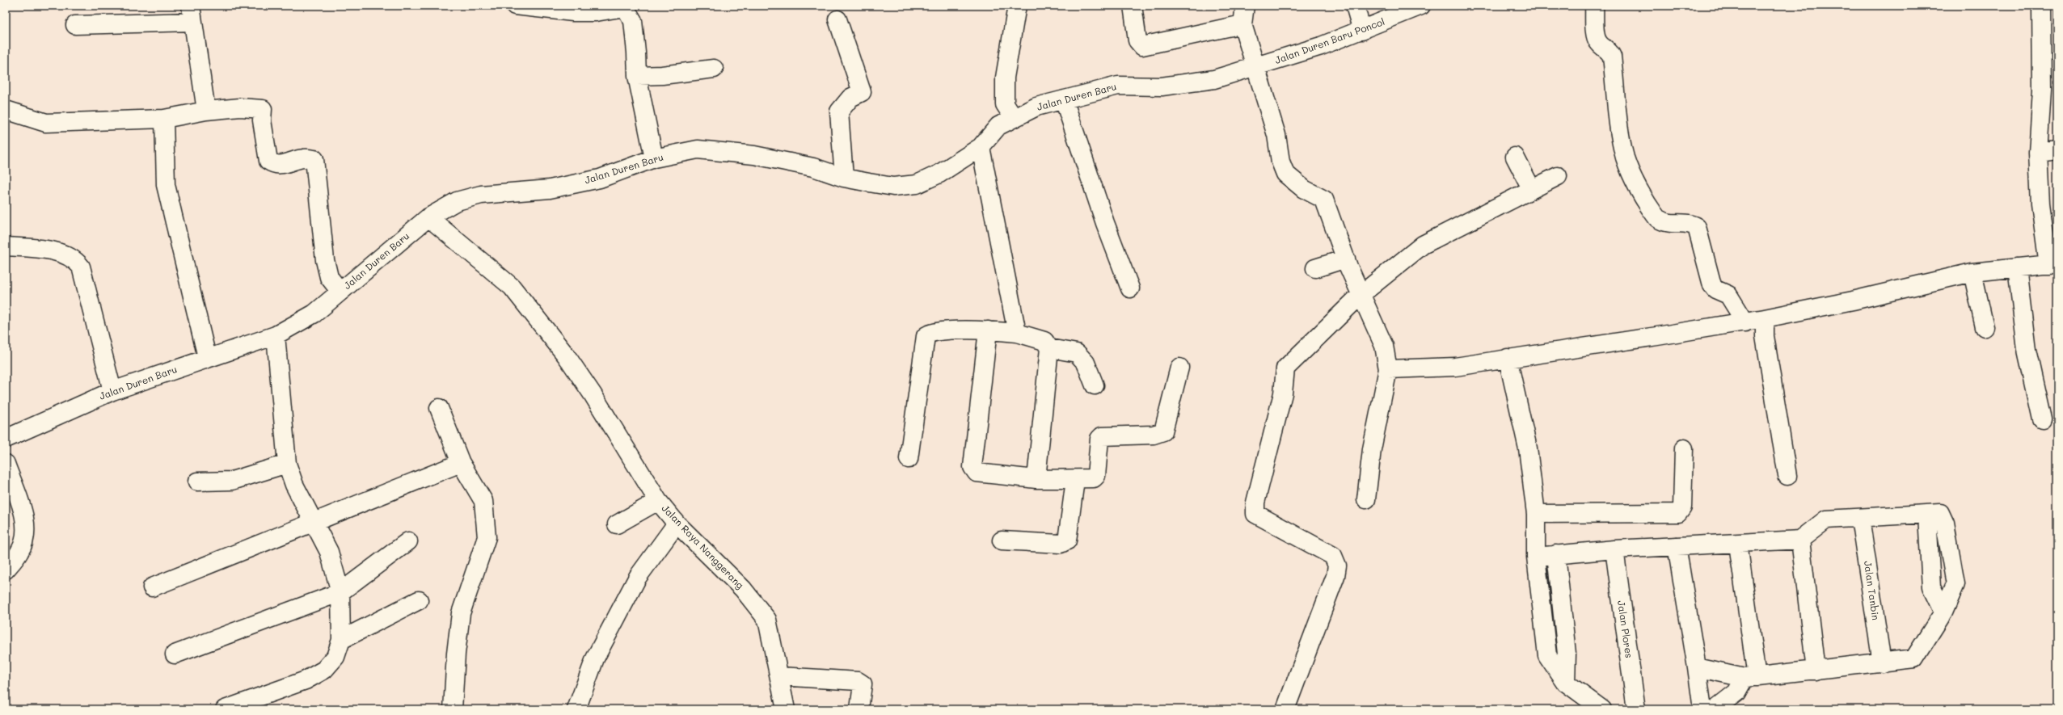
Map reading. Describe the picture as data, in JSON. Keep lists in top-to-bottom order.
{
  "streets": {
    "street": [
      "Jalan Duren Baru Poncol",
      "Jalan Duren Baru",
      "Jalan Raya Nanggerang",
      "Jalan Tanbin",
      "Jalan Plores"
    ]
  },
  "crossings": [
    ["Jalan Duren Baru Poncol", "Jalan Duren Baru"],
    ["Jalan Duren Baru", "Jalan Raya Nanggerang"]
  ]
}
